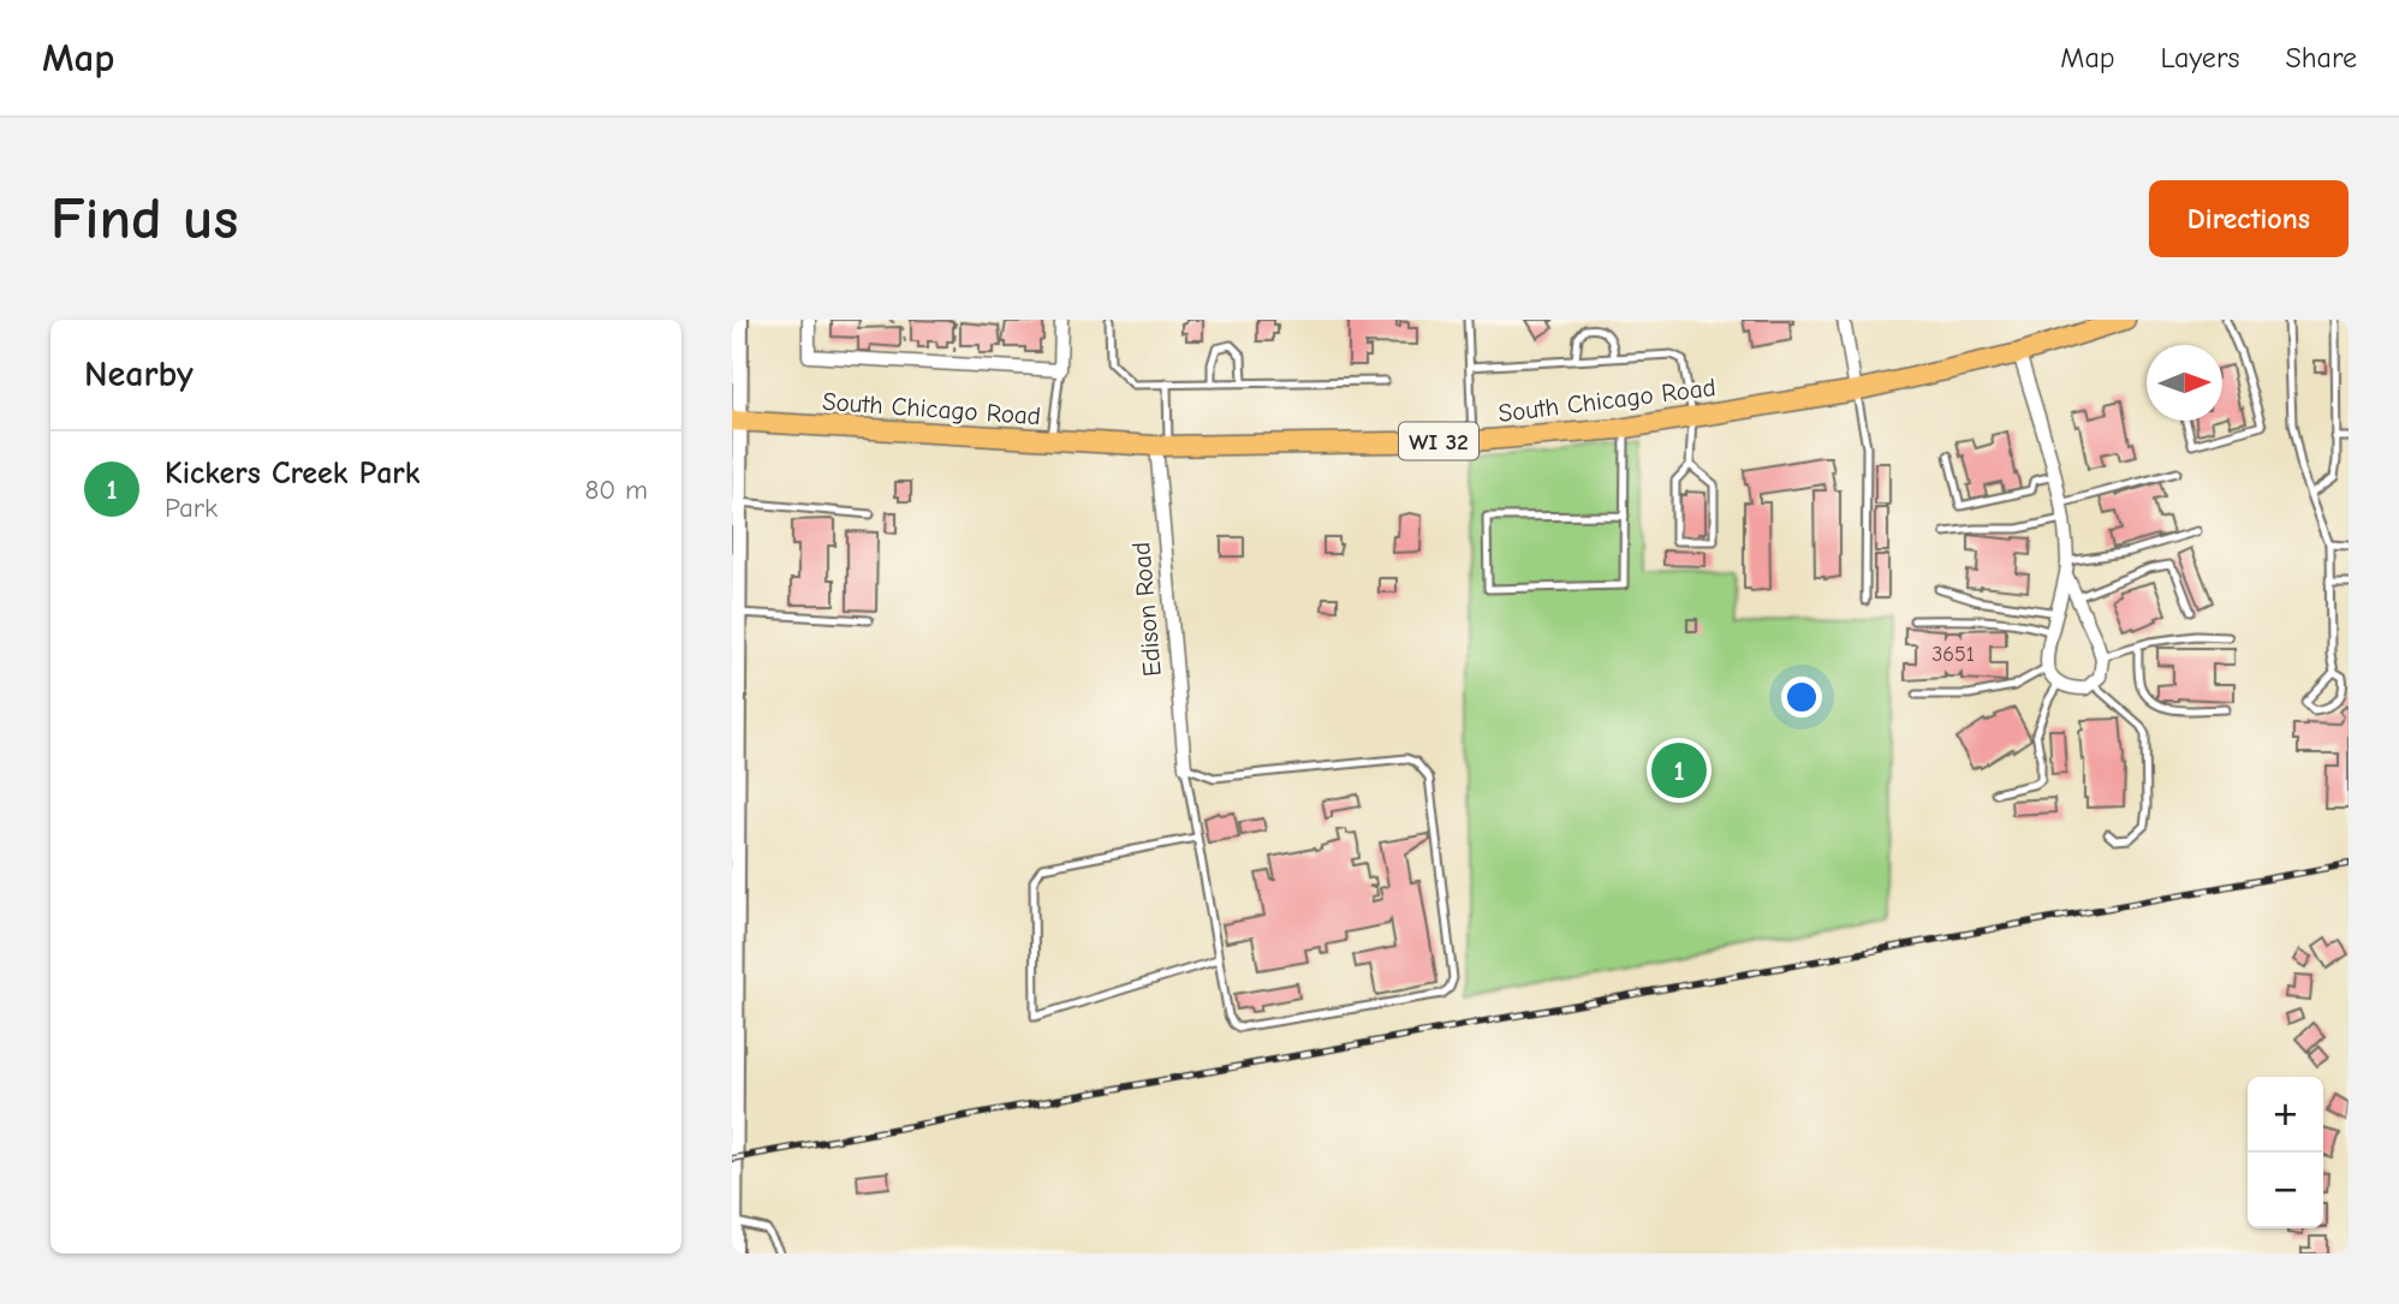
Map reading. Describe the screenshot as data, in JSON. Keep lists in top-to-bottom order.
{
  "streets": {
    "main road": ["South Chicago Road", "WI 32"],
    "street": ["Edison Road"]
  },
  "crossings": [
    ["South Chicago Road", "Edison Road"]
  ],
  "house_numbers": ["3651"],
  "north": "right",
  "page": {
    "header": "Map",
    "nav": ["Map", "Layers", "Share"],
    "buttons": "Directions",
    "title": "Find us",
    "heading": "Nearby",
    "list": [
      {
        "mark": "1",
        "name": "Kickers Creek Park",
        "note": "Park",
        "value": "80 m"
      }
    ],
    "pins": "1",
    "map_buttons": ["+", "−"]
  }
}
